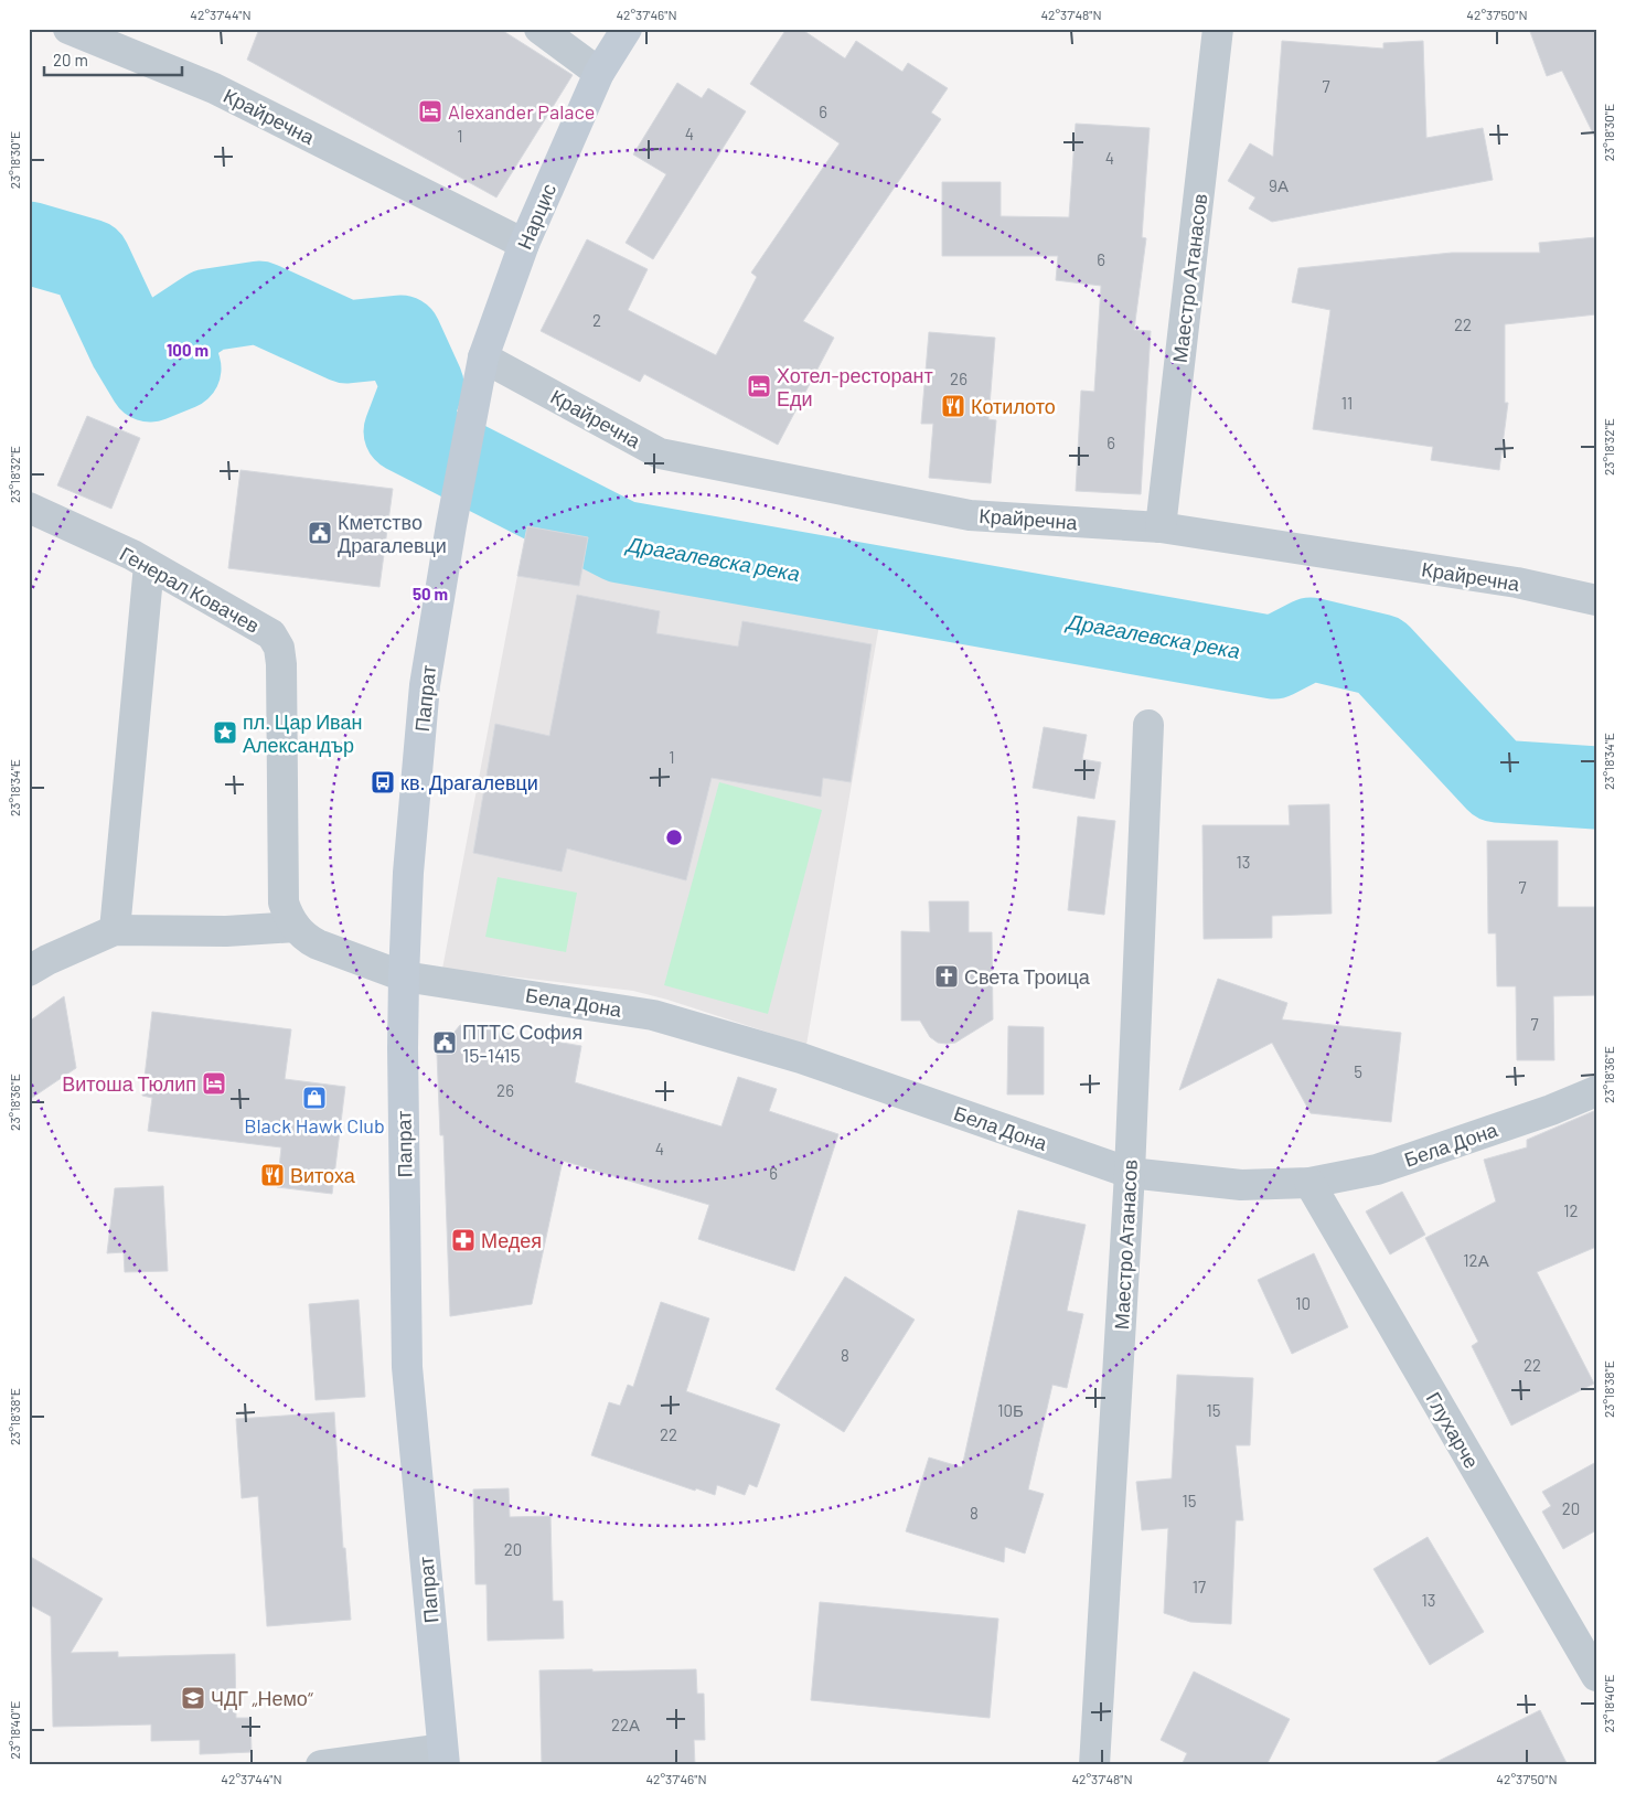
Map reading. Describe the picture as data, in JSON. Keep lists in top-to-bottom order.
{
  "streets": {
    "main road": ["Нарцис", "Папрат"],
    "street": [
      "Крайречна",
      "Маестро Атанасов",
      "Генерал Ковачев",
      "Бела Дона",
      "Глухарче"
    ]
  },
  "crossings": [
    ["Крайречна", "Нарцис"],
    ["Крайречна", "Маестро Атанасов"],
    ["Нарцис", "Папрат"],
    ["Маестро Атанасов", "Бела Дона"],
    ["Генерал Ковачев", "Папрат"],
    ["Генерал Ковачев", "Бела Дона"],
    ["Папрат", "Бела Дона"],
    ["Бела Дона", "Глухарче"]
  ],
  "water": ["Драгалевска река"],
  "places": {
    "hotel": ["Alexander Palace", "Хотел-ресторант Еди", "Витоша Тюлип"],
    "restaurant": ["Котилото", "Витоха"],
    "public building": ["Кметство Драгалевци", "ПТТС София 15-1415"],
    "place": ["пл. Цар Иван Александър"],
    "bus stop": ["кв. Драгалевци"],
    "church": ["Света Троица"],
    "shop": ["Black Hawk Club"],
    "pharmacy": ["Медея"],
    "school or university": ["ЧДГ „Немо“"]
  },
  "house_numbers": [
    "7",
    "6",
    "4",
    "1",
    "4",
    "9А",
    "6",
    "2",
    "22",
    "26",
    "11",
    "6",
    "1",
    "13",
    "7",
    "7",
    "5",
    "26",
    "4",
    "6",
    "12",
    "12А",
    "10",
    "8",
    "22",
    "10Б",
    "15",
    "22",
    "15",
    "20",
    "8",
    "20",
    "17",
    "13",
    "22А"
  ],
  "scale_bar": "20 m",
  "coordinates": [
    "42°37'44\"N",
    "42°37'46\"N",
    "42°37'48\"N",
    "42°37'50\"N",
    "23°18'30\"E",
    "23°18'32\"E",
    "23°18'34\"E",
    "23°18'36\"E",
    "23°18'38\"E",
    "23°18'40\"E"
  ],
  "rings": ["100 m", "50 m"]
}
